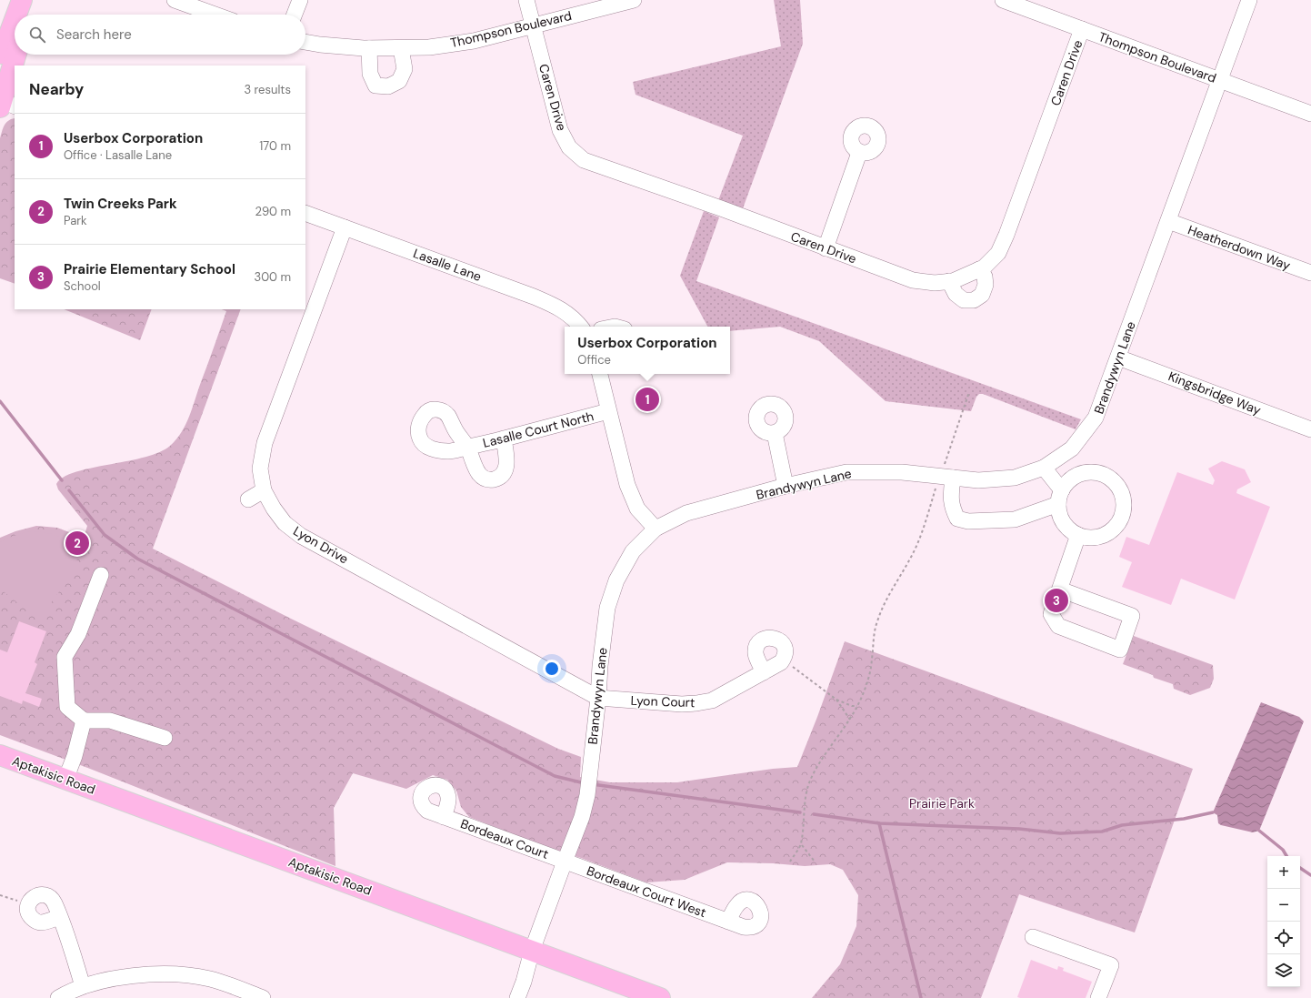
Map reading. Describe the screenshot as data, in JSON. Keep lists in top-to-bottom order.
{
  "streets": {
    "main road": ["Aptakisic Road"],
    "street": [
      "Thompson Boulevard",
      "Caren Drive",
      "Heatherdown Way",
      "Lasalle Lane",
      "Brandywyn Lane",
      "Kingsbridge Way",
      "Lasalle Court North",
      "Lyon Drive",
      "Lyon Court",
      "Bordeaux Court",
      "Bordeaux Court West"
    ]
  },
  "crossings": [
    ["Thompson Boulevard", "Caren Drive"],
    ["Thompson Boulevard", "Brandywyn Lane"],
    ["Heatherdown Way", "Brandywyn Lane"],
    ["Lasalle Lane", "Lyon Drive"],
    ["Brandywyn Lane", "Kingsbridge Way"],
    ["Brandywyn Lane", "Lyon Drive"],
    ["Brandywyn Lane", "Lyon Court"],
    ["Brandywyn Lane", "Aptakisic Road"],
    ["Brandywyn Lane", "Bordeaux Court"],
    ["Brandywyn Lane", "Bordeaux Court West"],
    ["Lyon Drive", "Lyon Court"],
    ["Bordeaux Court", "Bordeaux Court West"]
  ],
  "parks": ["Prairie Park"],
  "page": {
    "search": "Search here",
    "heading": ["Nearby", "3 results"],
    "list": [
      {
        "mark": "1",
        "name": "Userbox Corporation",
        "note": "Office · Lasalle Lane",
        "value": "170 m"
      },
      {
        "mark": "2",
        "name": "Twin Creeks Park",
        "note": "Park",
        "value": "290 m"
      },
      {
        "mark": "3",
        "name": "Prairie Elementary School",
        "note": "School",
        "value": "300 m"
      }
    ],
    "popup": ["Userbox Corporation", "Office"],
    "pins": ["1", "2", "3"],
    "map_buttons": ["+", "−"]
  }
}
